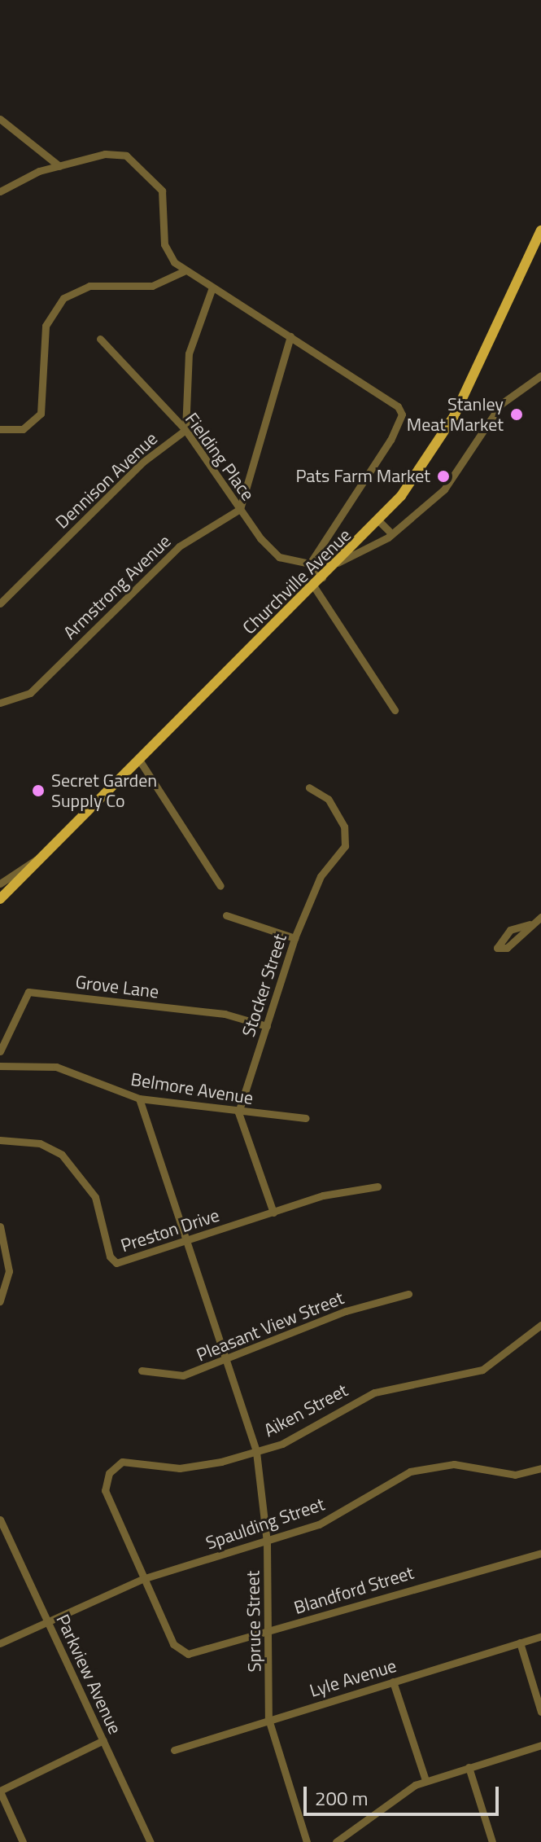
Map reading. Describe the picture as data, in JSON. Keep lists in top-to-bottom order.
{
  "streets": {
    "main road": ["Churchville Avenue"],
    "street": [
      "Fielding Place",
      "Dennison Avenue",
      "Armstrong Avenue",
      "Stocker Street",
      "Grove Lane",
      "Belmore Avenue",
      "Preston Drive",
      "Pleasant View Street",
      "Aiken Street",
      "Spaulding Street",
      "Blandford Street",
      "Spruce Street",
      "Parkview Avenue",
      "Lyle Avenue"
    ]
  },
  "crossings": [
    ["Fielding Place", "Dennison Avenue"],
    ["Fielding Place", "Armstrong Avenue"],
    ["Stocker Street", "Grove Lane"],
    ["Stocker Street", "Belmore Avenue"],
    ["Belmore Avenue", "Spruce Street"],
    ["Preston Drive", "Spruce Street"],
    ["Pleasant View Street", "Spruce Street"],
    ["Aiken Street", "Spaulding Street"],
    ["Aiken Street", "Blandford Street"],
    ["Aiken Street", "Spruce Street"],
    ["Spaulding Street", "Blandford Street"],
    ["Spaulding Street", "Spruce Street"],
    ["Spaulding Street", "Parkview Avenue"],
    ["Blandford Street", "Spruce Street"],
    ["Spruce Street", "Lyle Avenue"]
  ],
  "places": ["Stanley Meat Market", "Pats Farm Market", "Secret Garden Supply Co"],
  "scale_bar": "200 m"
}
